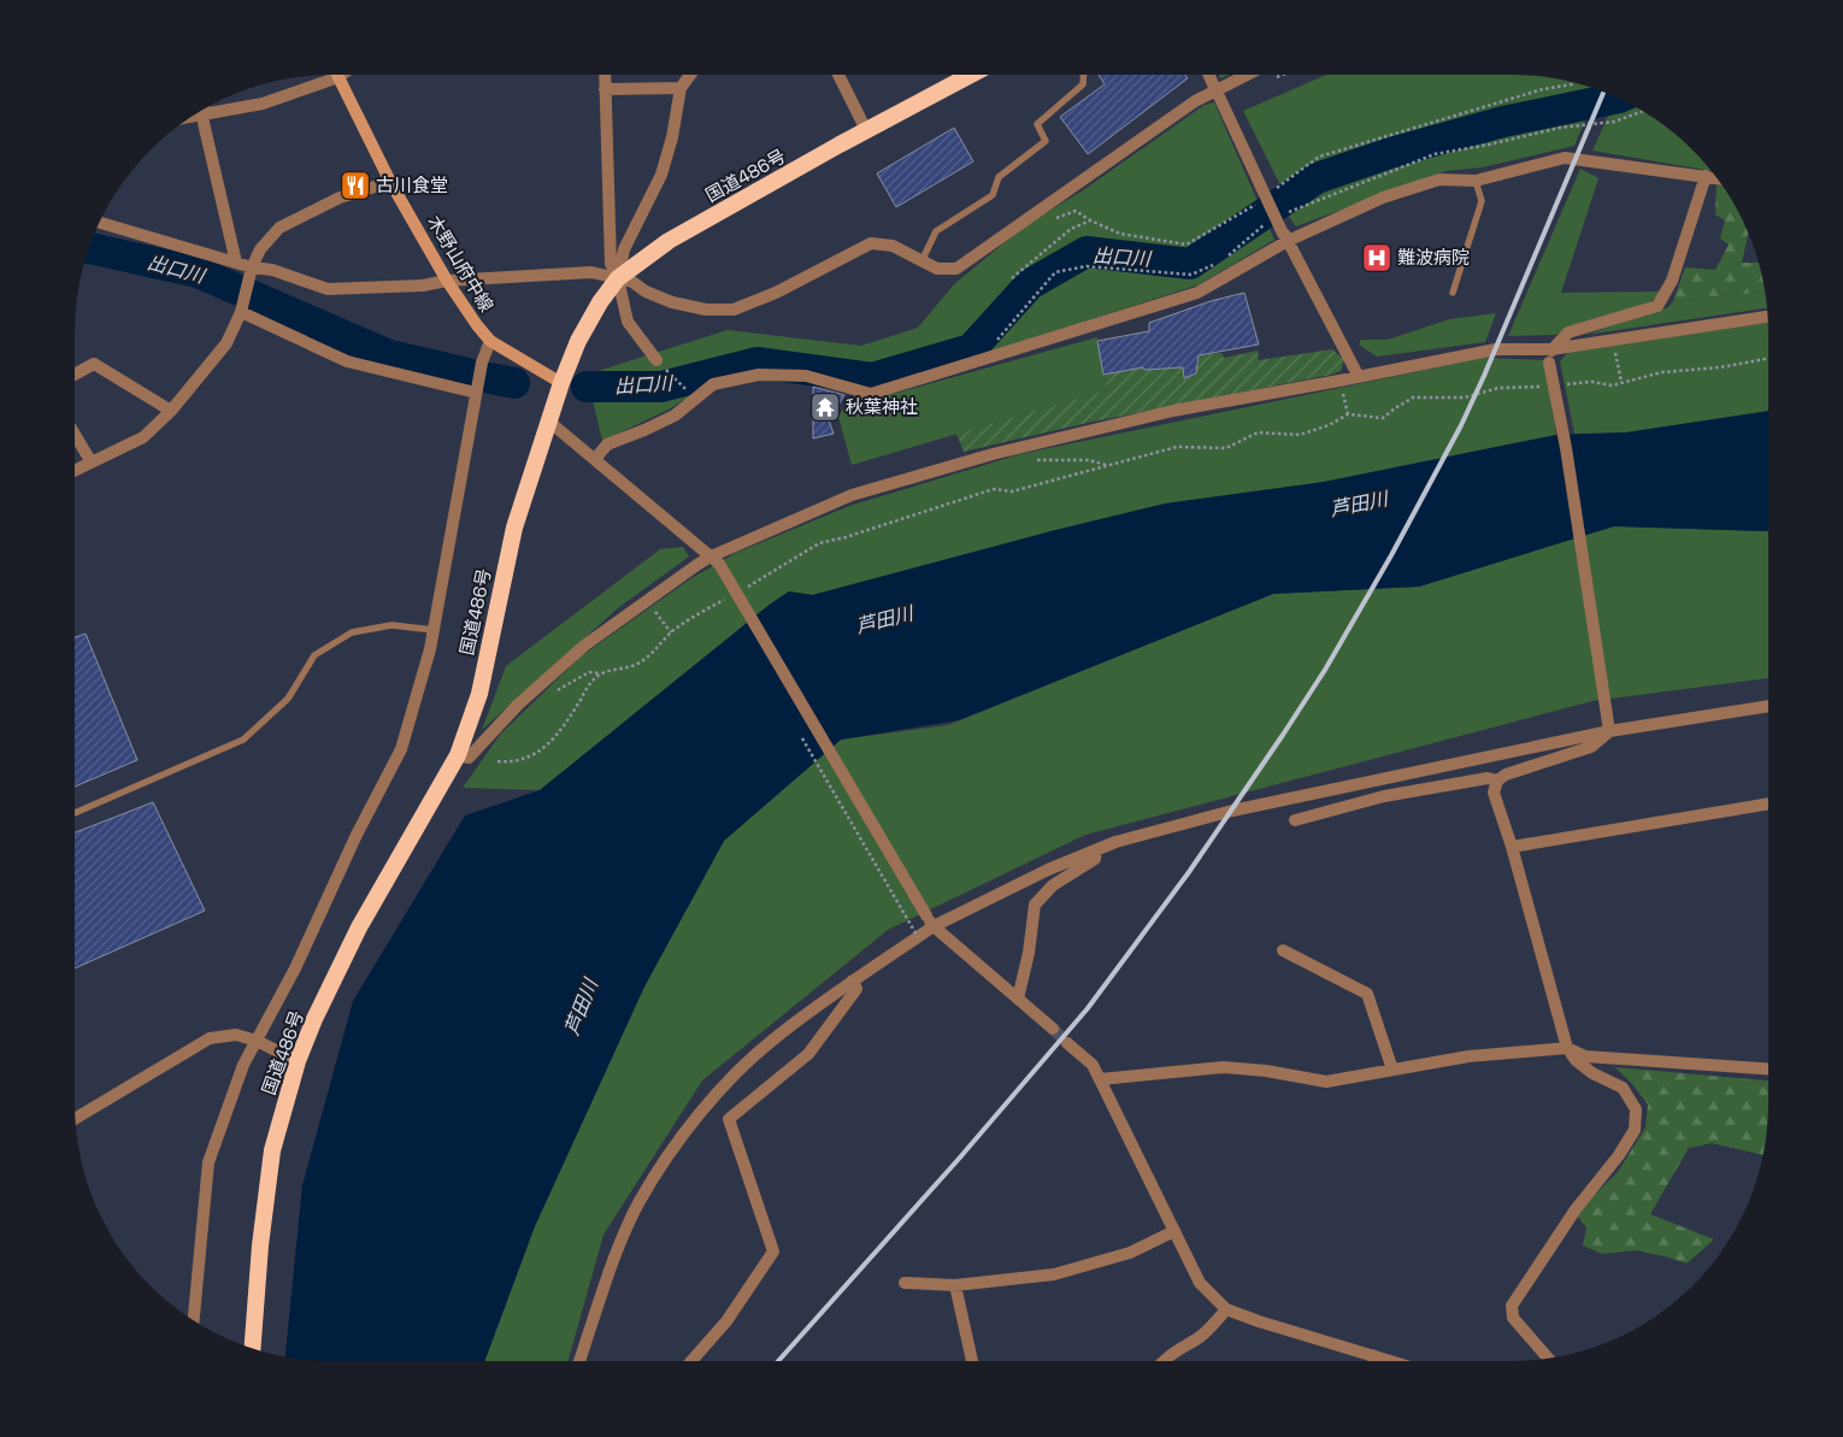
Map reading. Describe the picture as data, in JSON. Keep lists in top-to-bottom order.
{
  "streets": {
    "highway": ["国道486号"],
    "main road": ["木野山府中線"]
  },
  "crossings": [
    ["国道486号", "木野山府中線"]
  ],
  "water": ["出口川", "芦田川"],
  "places": {
    "restaurant": ["古川食堂"],
    "hospital": ["難波病院"],
    "temple": ["秋葉神社"]
  }
}
